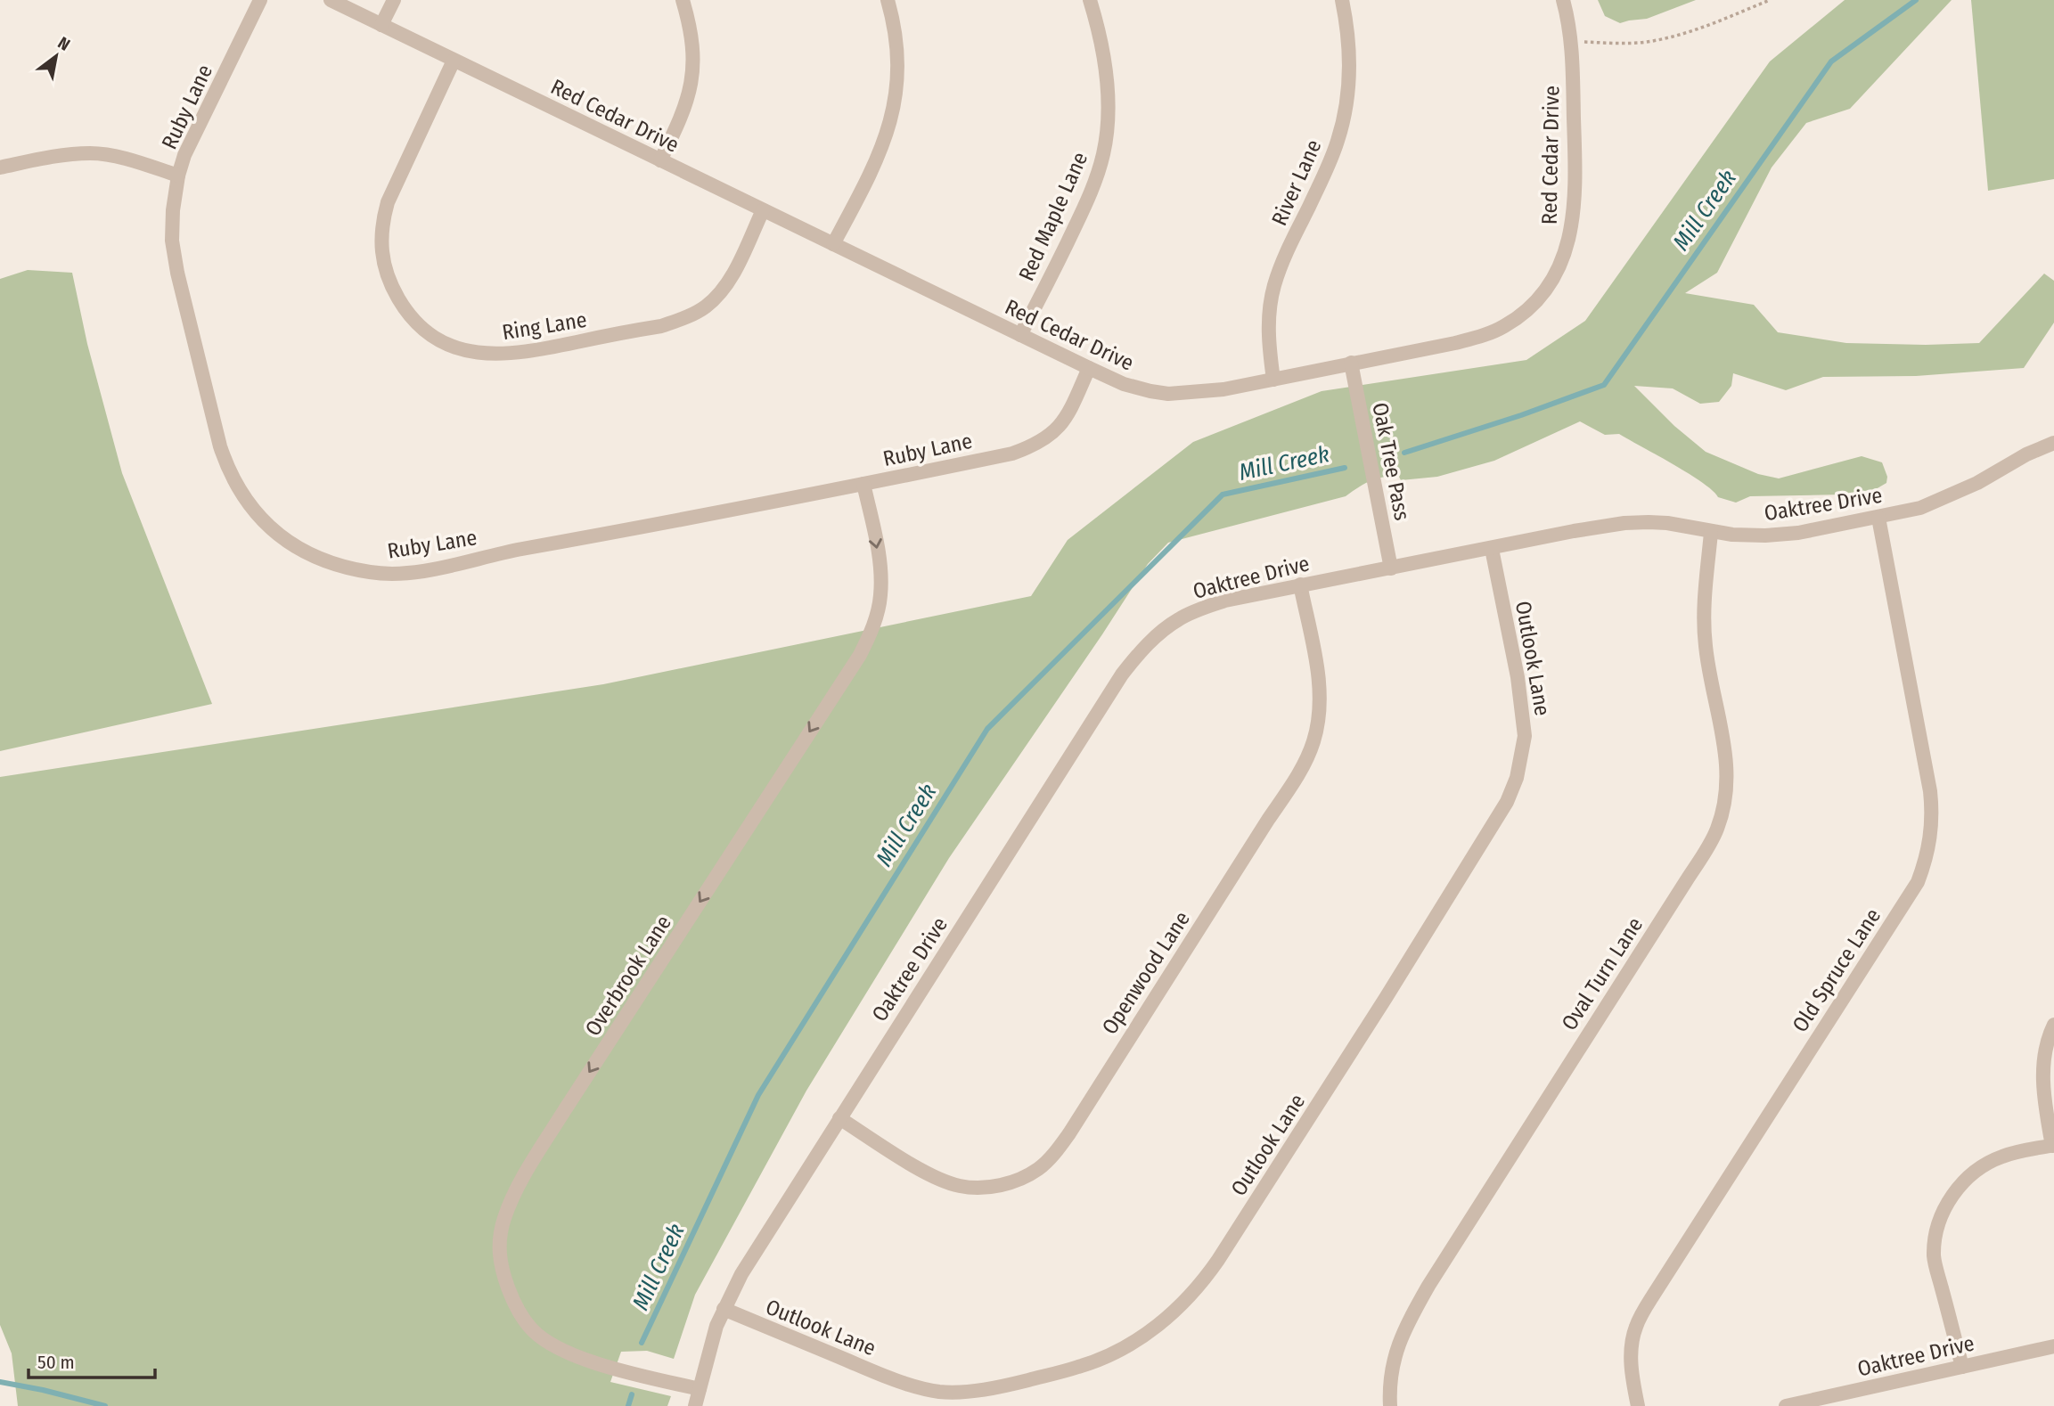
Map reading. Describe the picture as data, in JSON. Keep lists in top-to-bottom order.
{
  "streets": {
    "street": [
      "Ruby Lane",
      "Red Cedar Drive",
      "River Lane",
      "Red Maple Lane",
      "Ring Lane",
      "Oak Tree Pass",
      "Oaktree Drive",
      "Outlook Lane",
      "Old Spruce Lane",
      "Openwood Lane",
      "Oval Turn Lane",
      "Overbrook Lane"
    ]
  },
  "crossings": [
    ["Ruby Lane", "Red Cedar Drive"],
    ["Ruby Lane", "Overbrook Lane"],
    ["Red Cedar Drive", "River Lane"],
    ["Red Cedar Drive", "Red Maple Lane"],
    ["Red Cedar Drive", "Ring Lane"],
    ["Red Cedar Drive", "Oak Tree Pass"],
    ["Oak Tree Pass", "Oaktree Drive"],
    ["Oaktree Drive", "Outlook Lane"],
    ["Oaktree Drive", "Old Spruce Lane"],
    ["Oaktree Drive", "Openwood Lane"],
    ["Oaktree Drive", "Oval Turn Lane"],
    ["Oaktree Drive", "Overbrook Lane"]
  ],
  "one_way": ["Overbrook Lane"],
  "water": ["Mill Creek"],
  "scale_bar": "50 m",
  "north": "top right"
}
